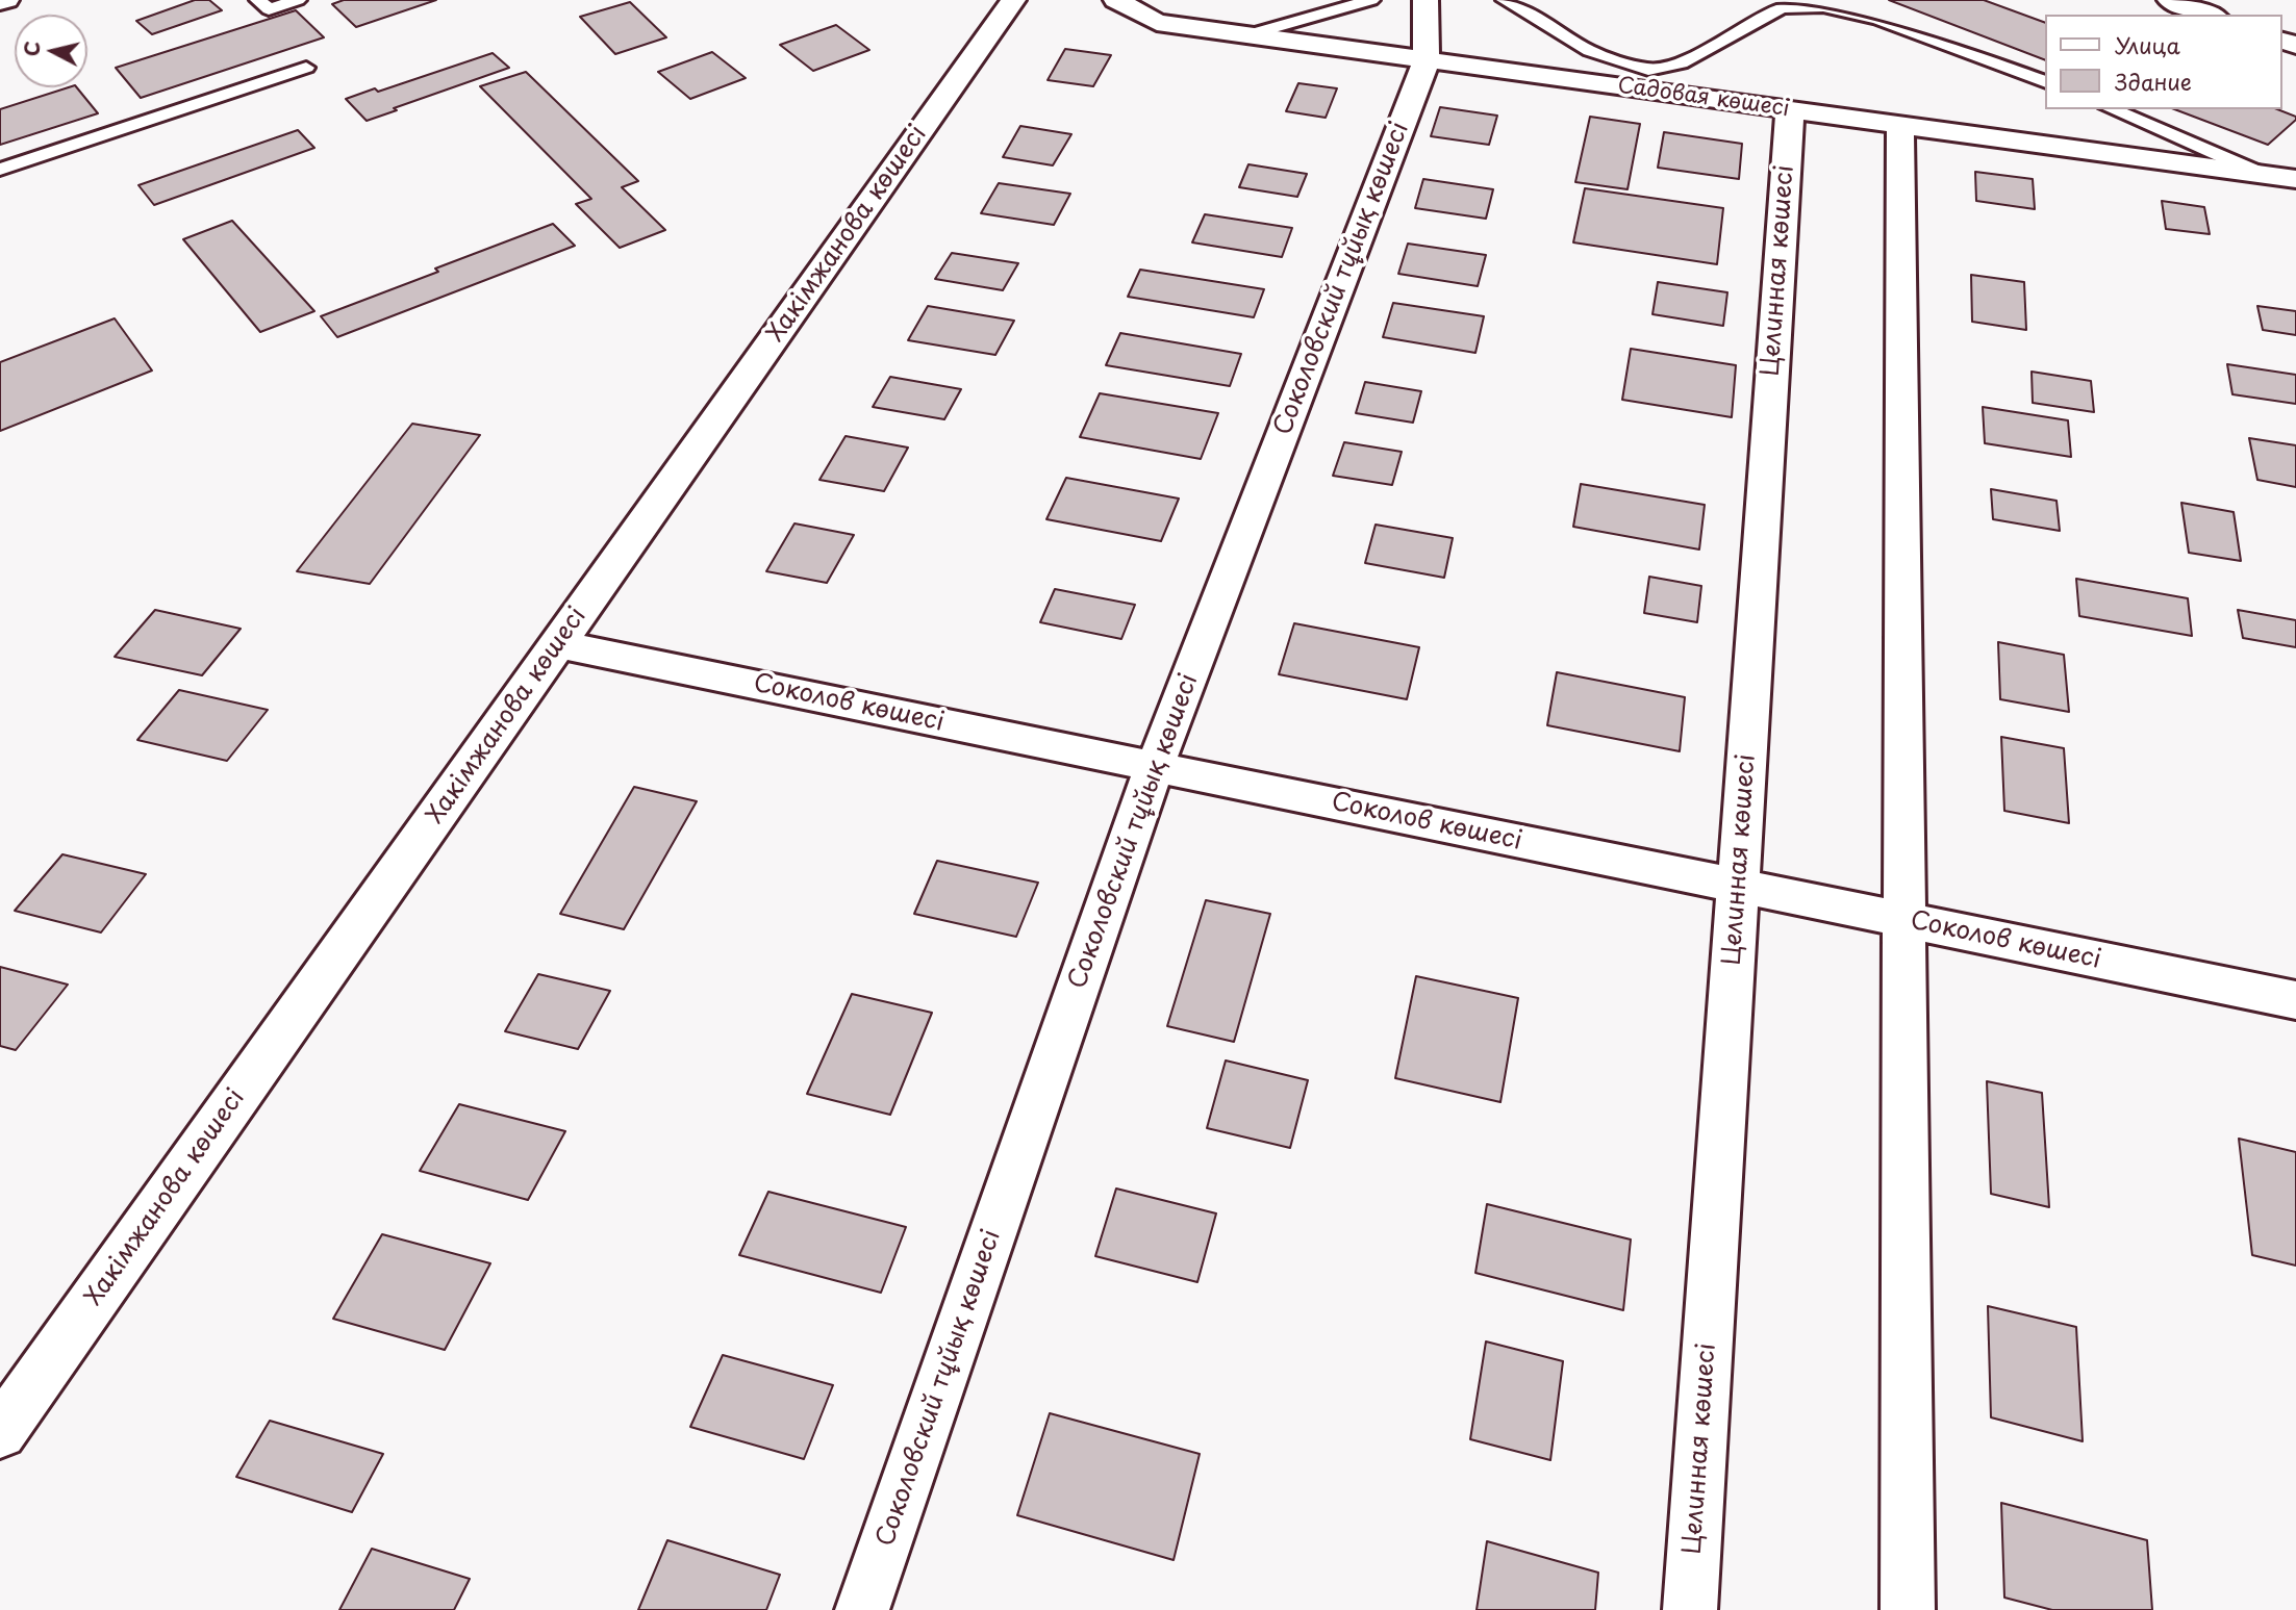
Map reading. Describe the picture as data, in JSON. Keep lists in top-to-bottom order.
{
  "streets": {
    "street": [
      "Садовая көшесі",
      "Хакімжанова көшесі",
      "Целинная көшесі",
      "Соколовский тұйық көшесі",
      "Соколов көшесі"
    ]
  },
  "crossings": [
    ["Садовая көшесі", "Целинная көшесі"],
    ["Садовая көшесі", "Соколовский тұйық көшесі"],
    ["Хакімжанова көшесі", "Соколов көшесі"],
    ["Целинная көшесі", "Соколов көшесі"],
    ["Соколовский тұйық көшесі", "Соколов көшесі"]
  ],
  "legend": ["Улица", "Здание"],
  "north": "left"
}
